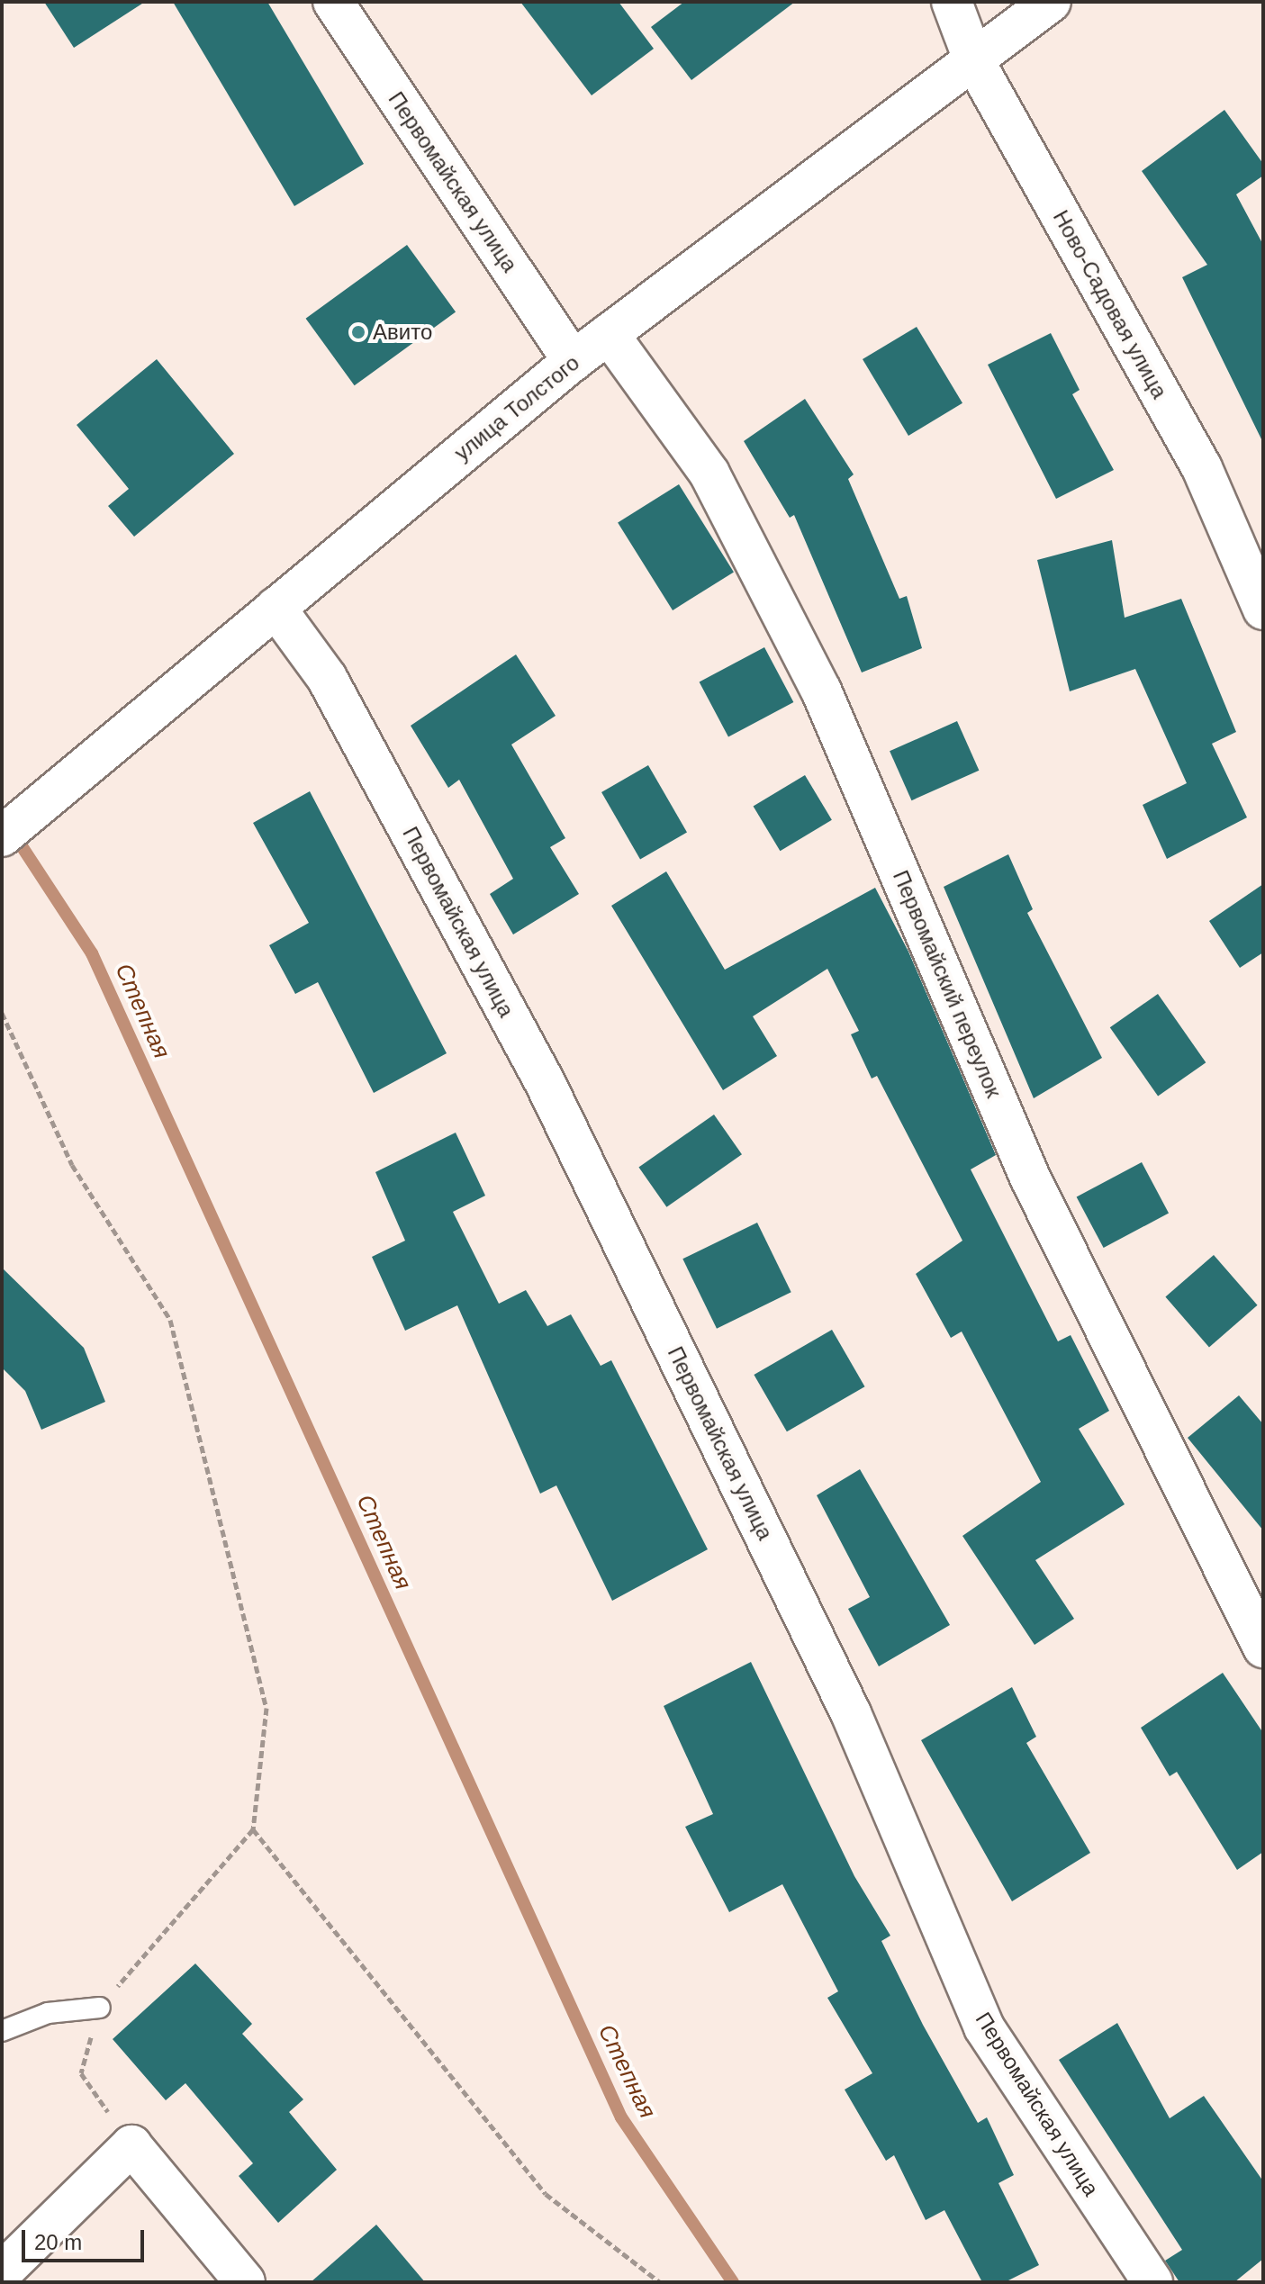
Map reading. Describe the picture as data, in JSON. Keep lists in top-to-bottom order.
{
  "streets": {
    "street": [
      "Первомайская улица",
      "Ново-Садовая улица",
      "улица Толстого",
      "Первомайский переулок"
    ]
  },
  "crossings": [
    ["Первомайская улица", "улица Толстого"],
    ["Ново-Садовая улица", "улица Толстого"],
    ["улица Толстого", "Первомайский переулок"]
  ],
  "water": ["Степная"],
  "places": ["Авито"],
  "scale_bar": "20 m"
}
